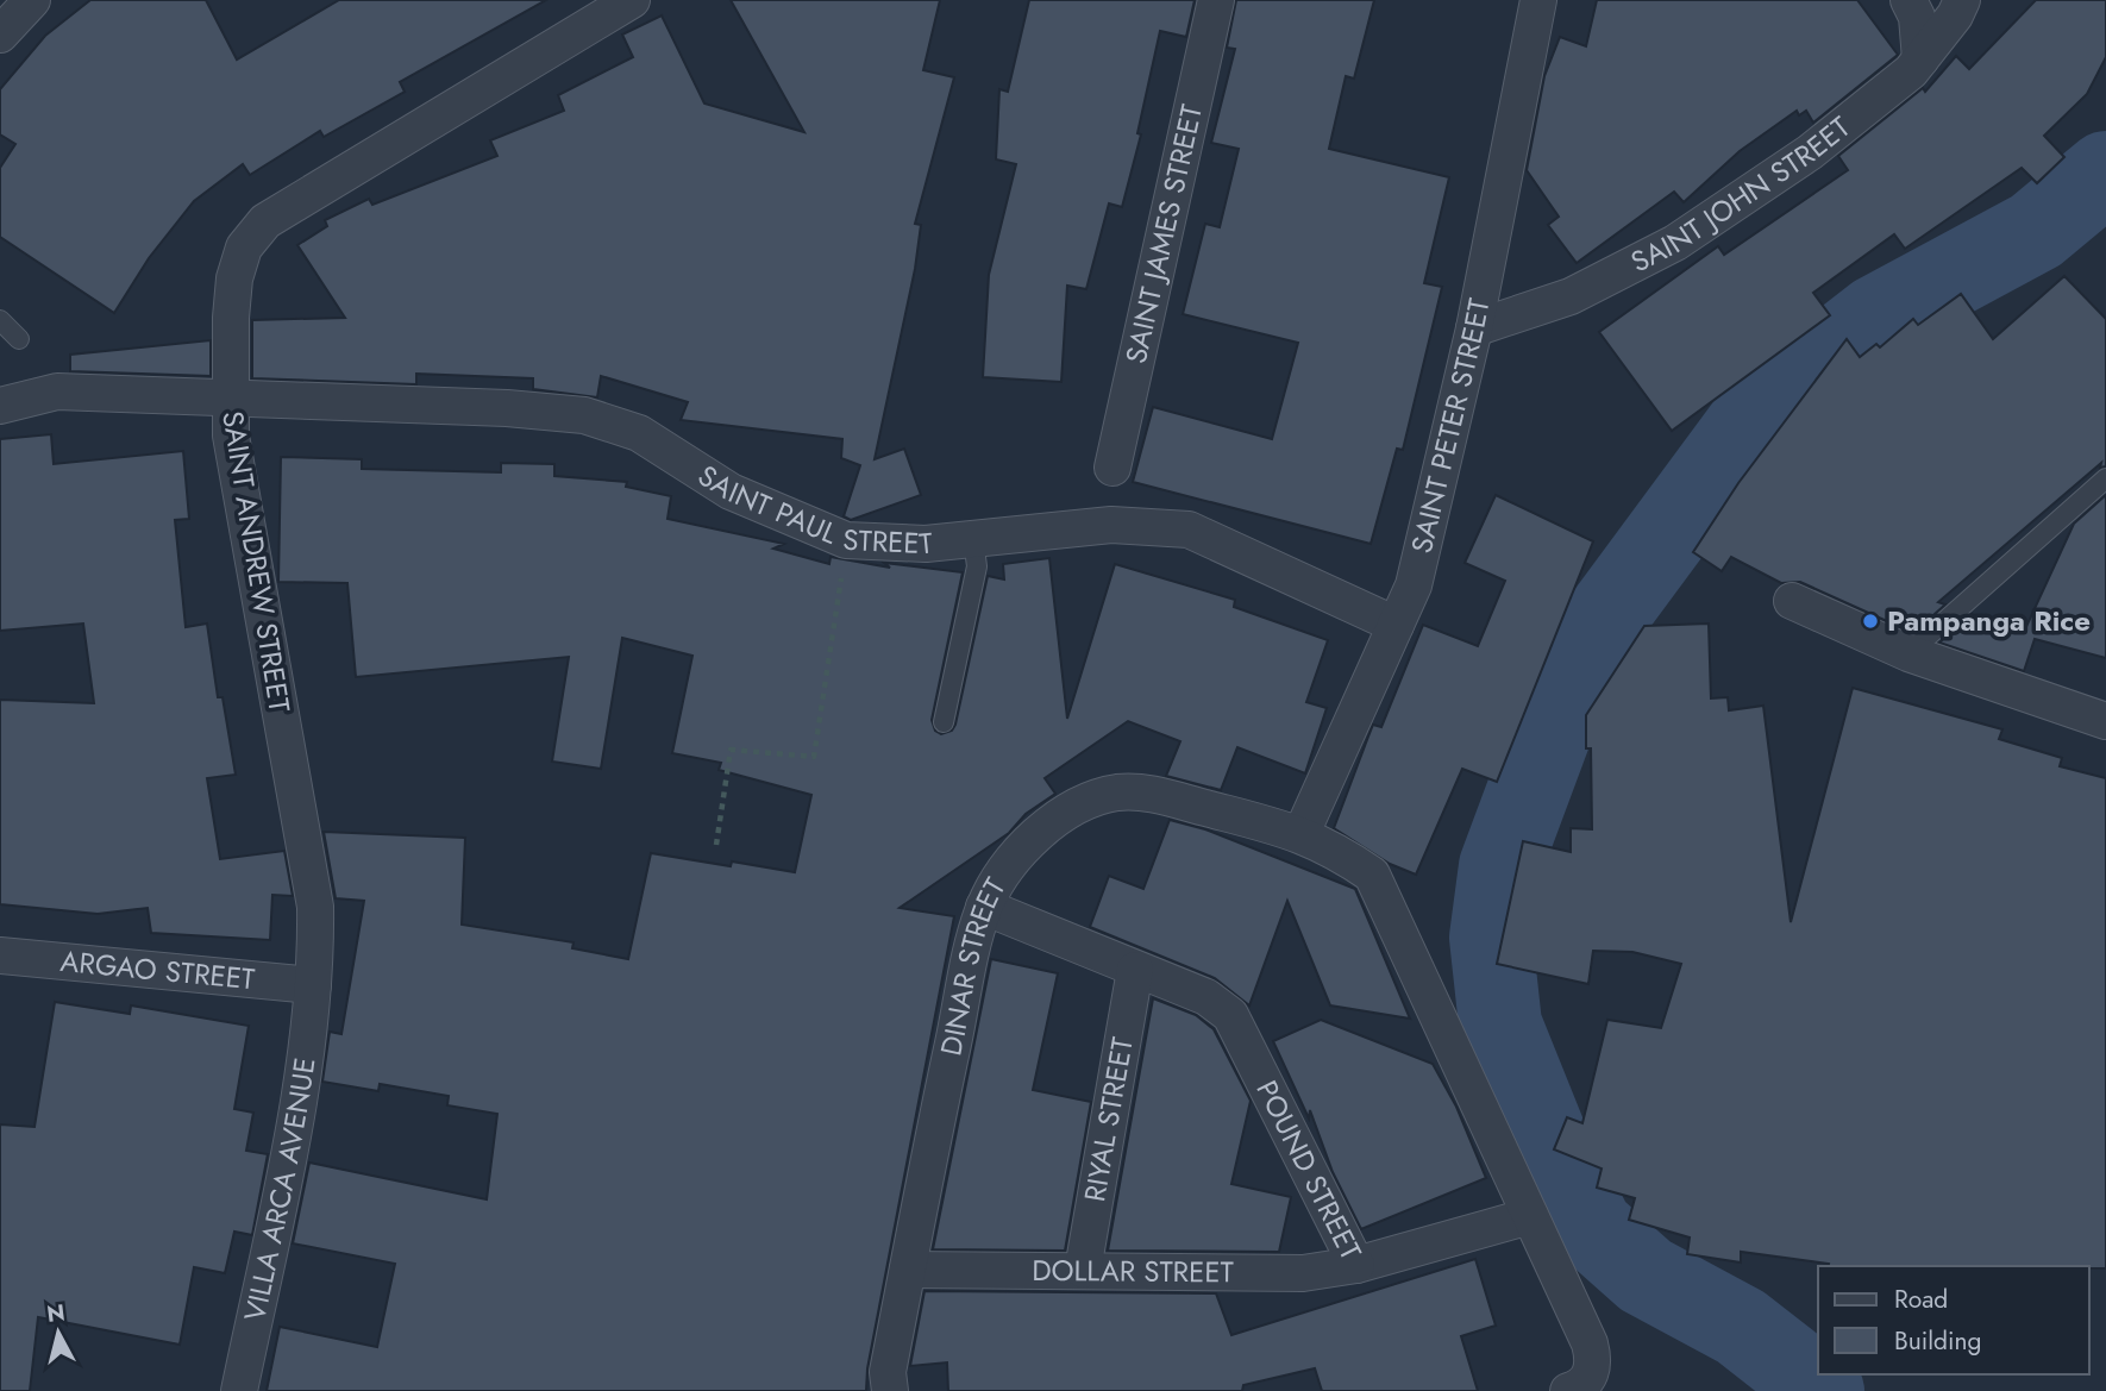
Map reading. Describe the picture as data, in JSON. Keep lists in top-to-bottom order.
{
  "streets": {
    "street": [
      "SAINT JOHN STREET",
      "SAINT JAMES STREET",
      "SAINT PETER STREET",
      "SAINT PAUL STREET",
      "SAINT ANDREW STREET",
      "ARGAO STREET",
      "DINAR STREET",
      "RIYAL STREET",
      "POUND STREET",
      "VILLA ARCA AVENUE",
      "DOLLAR STREET"
    ]
  },
  "crossings": [
    ["SAINT JOHN STREET", "SAINT PETER STREET"],
    ["SAINT PETER STREET", "SAINT PAUL STREET"],
    ["SAINT PETER STREET", "DINAR STREET"],
    ["SAINT PAUL STREET", "SAINT ANDREW STREET"],
    ["SAINT ANDREW STREET", "ARGAO STREET"],
    ["SAINT ANDREW STREET", "VILLA ARCA AVENUE"],
    ["ARGAO STREET", "VILLA ARCA AVENUE"],
    ["DINAR STREET", "POUND STREET"],
    ["DINAR STREET", "DOLLAR STREET"],
    ["RIYAL STREET", "POUND STREET"],
    ["RIYAL STREET", "DOLLAR STREET"],
    ["POUND STREET", "DOLLAR STREET"]
  ],
  "places": ["Pampanga Rice"],
  "legend": ["Road", "Building"],
  "north": "top"
}
